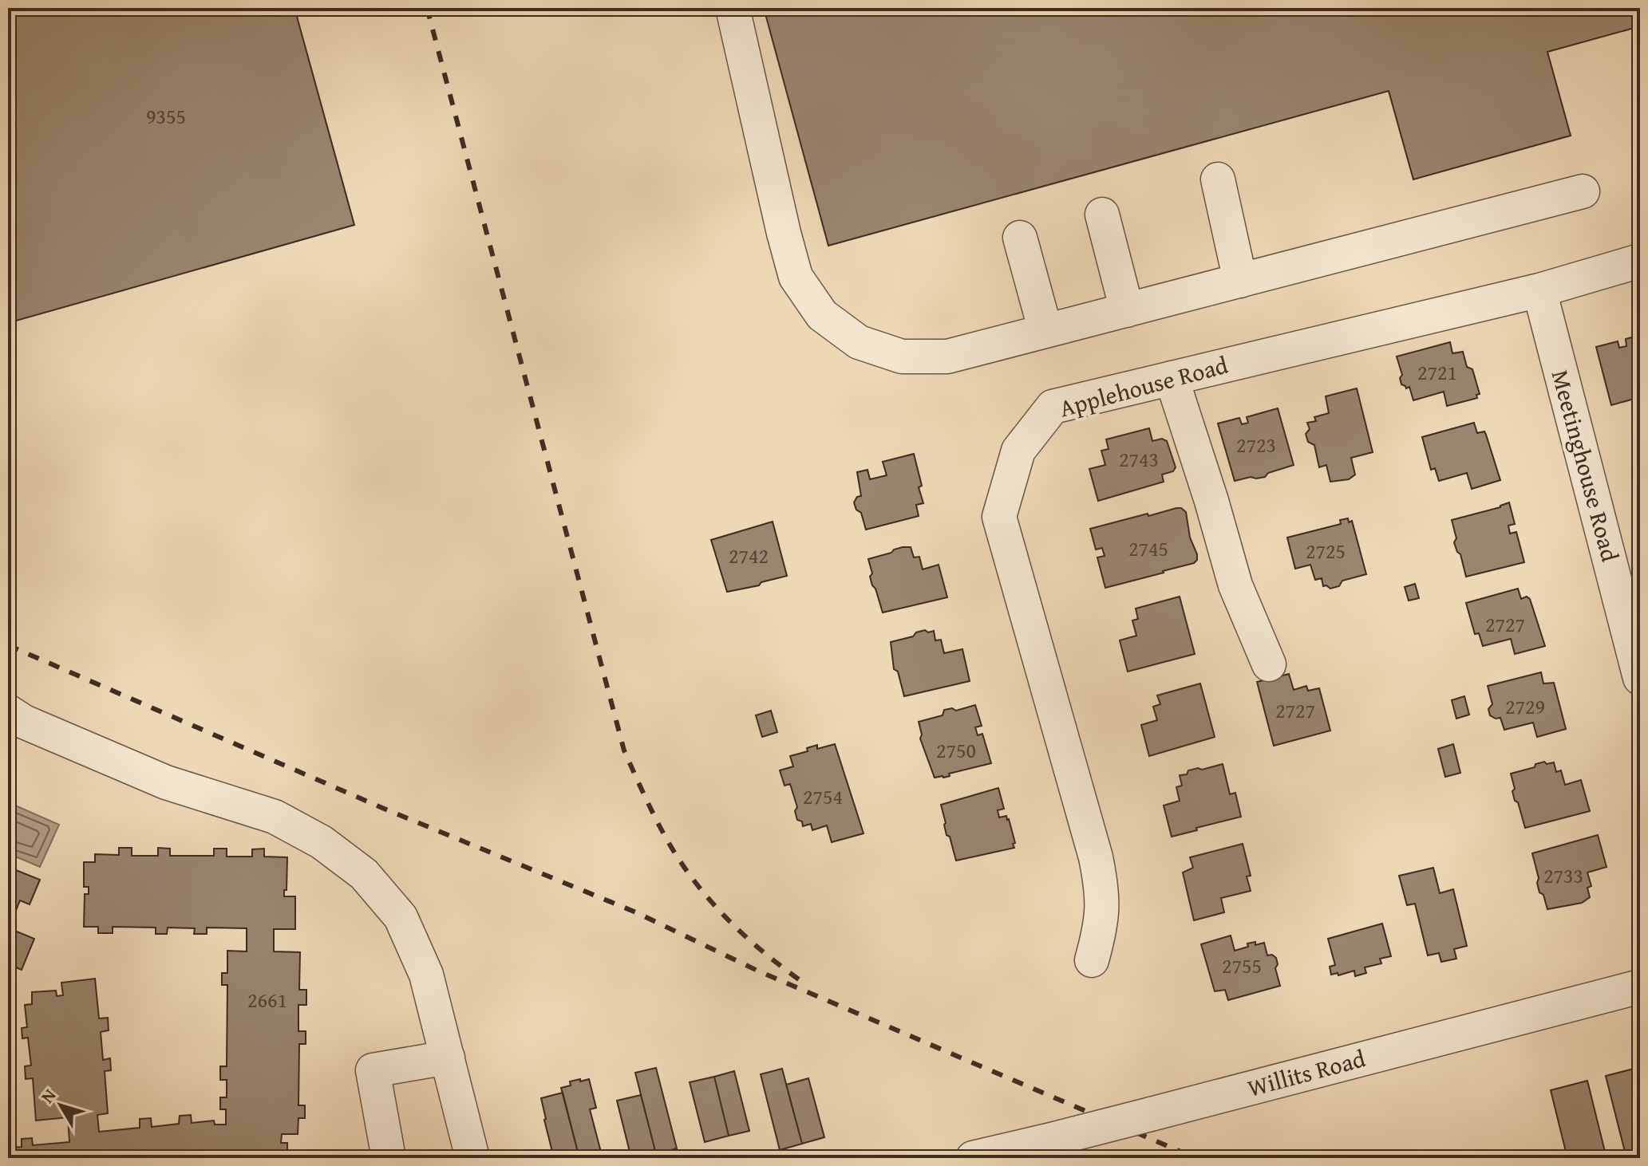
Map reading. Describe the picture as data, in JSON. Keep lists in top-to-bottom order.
{
  "streets": {
    "street": ["Applehouse Road", "Meetinghouse Road", "Willits Road"]
  },
  "crossings": [
    ["Applehouse Road", "Meetinghouse Road"]
  ],
  "house_numbers": [
    "9355",
    "2721",
    "2723",
    "2743",
    "2745",
    "2725",
    "2742",
    "2727",
    "2729",
    "2727",
    "2750",
    "2754",
    "2733",
    "2755",
    "2661"
  ],
  "north": "top left"
}
